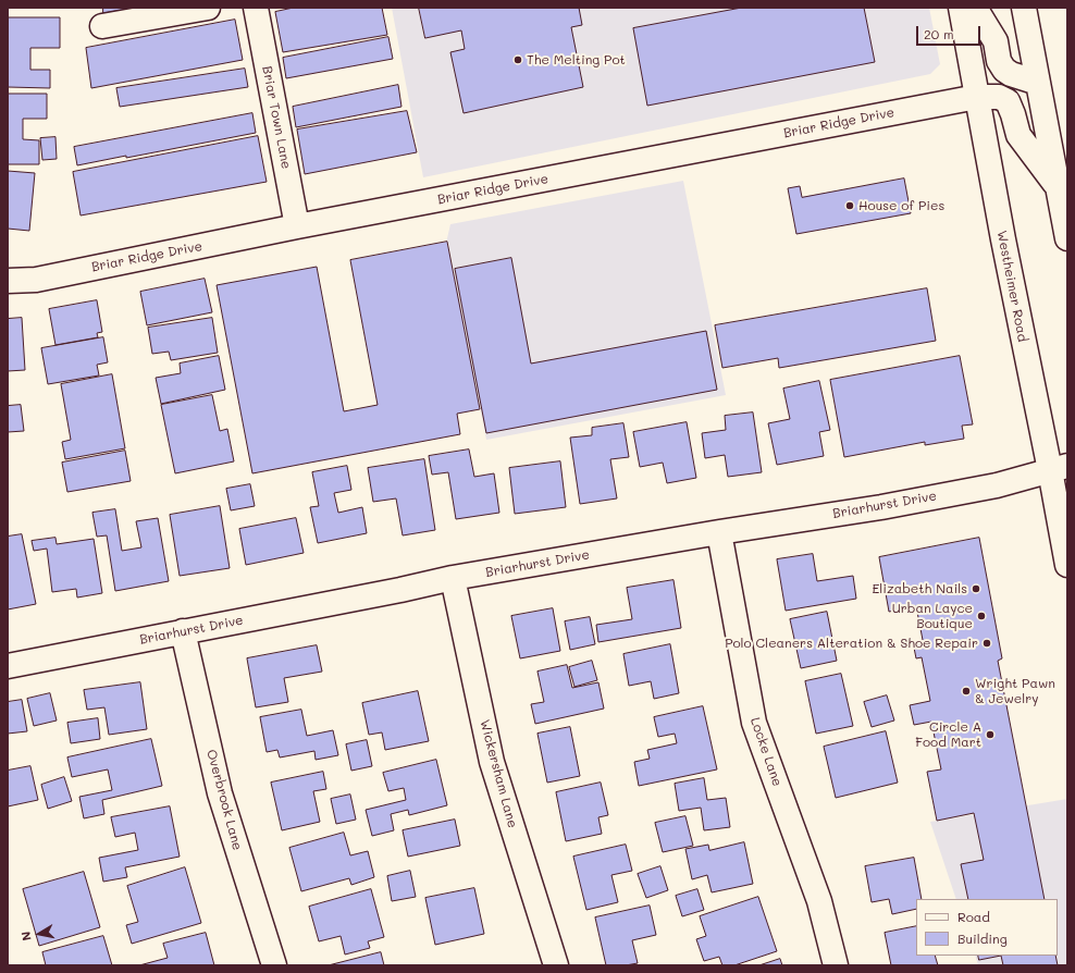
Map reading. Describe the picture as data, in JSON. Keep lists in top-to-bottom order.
{
  "streets": {
    "street": [
      "Briar Town Lane",
      "Briar Ridge Drive",
      "Westheimer Road",
      "Briarhurst Drive",
      "Locke Lane",
      "Wickersham Lane",
      "Overbrook Lane"
    ]
  },
  "crossings": [
    ["Briar Town Lane", "Briar Ridge Drive"],
    ["Briar Ridge Drive", "Westheimer Road"],
    ["Westheimer Road", "Briarhurst Drive"],
    ["Briarhurst Drive", "Locke Lane"],
    ["Briarhurst Drive", "Wickersham Lane"],
    ["Briarhurst Drive", "Overbrook Lane"]
  ],
  "places": [
    "The Melting Pot",
    "House of Pies",
    "Elizabeth Nails",
    "Urban Layce Boutique",
    "Polo Cleaners Alteration & Shoe Repair",
    "Wright Pawn & Jewelry",
    "Circle A Food Mart"
  ],
  "legend": ["Road", "Building"],
  "scale_bar": "20 m",
  "north": "left"
}
